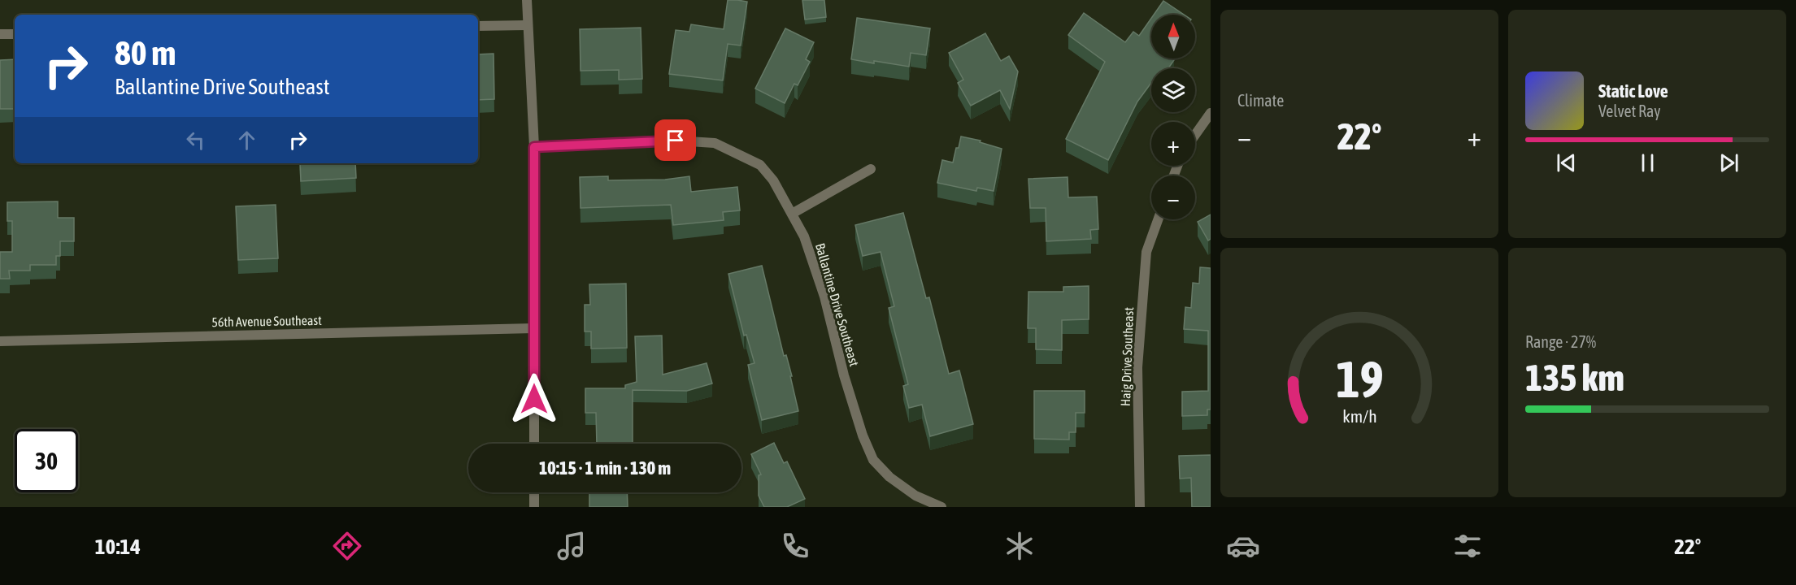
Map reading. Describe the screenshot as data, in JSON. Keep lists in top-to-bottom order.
{
  "streets": {
    "street": ["Ballantine Drive Southeast", "56th Avenue Southeast", "Haig Drive Southeast"]
  },
  "north": "top",
  "page": {
    "tile": [
      "Climate",
      ["Range · 27%", "135 km"]
    ],
    "map_buttons": ["+", "−"],
    "turn": ["80 m", "Ballantine Drive Southeast"],
    "song": ["Static Love", "Velvet Ray"],
    "heat": ["−", "22°", "+"],
    "limit": "30",
    "trip": "10:15 · 1 min · 130 m",
    "tabs": ["10:14", "22°"],
    "gauge": ["19", "km/h"]
  }
}
